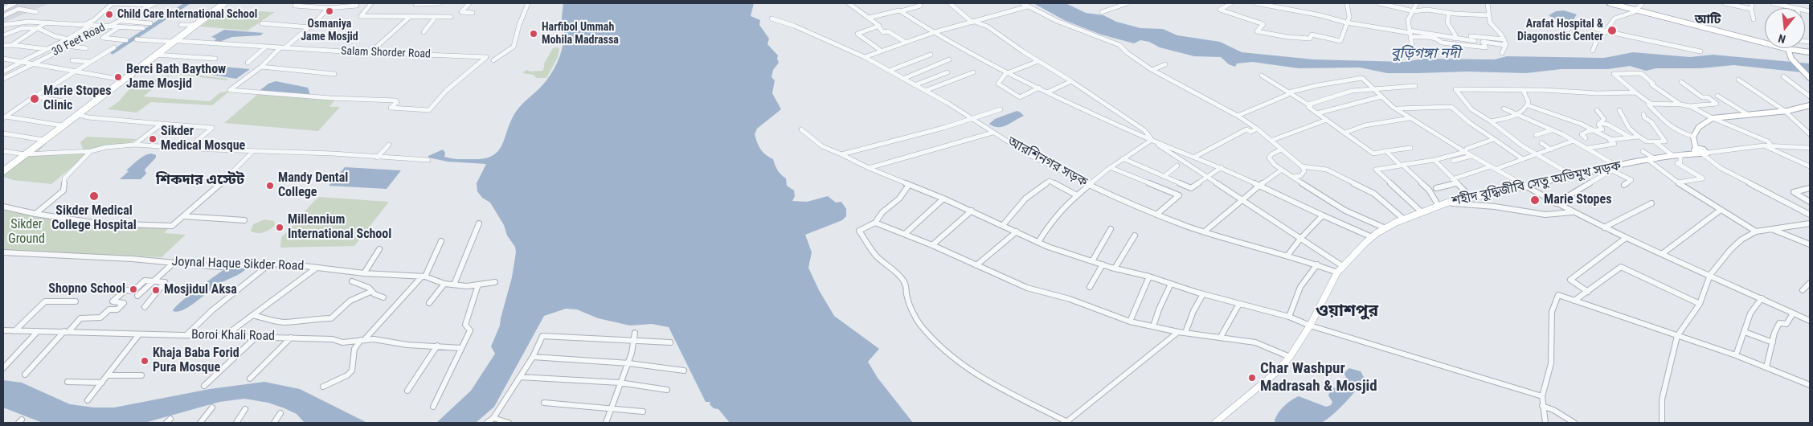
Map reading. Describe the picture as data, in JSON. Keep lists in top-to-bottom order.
{
  "streets": {
    "main road": ["শহীদ বুদ্ধিজীবি সেতু অভিমুখ সড়ক"],
    "street": [
      "30 Feet Road",
      "Salam Shorder Road",
      "আরশিনগর সড়ক",
      "Joynal Haque Sikder Road",
      "Boroi Khali Road"
    ]
  },
  "crossings": [
    ["আরশিনগর সড়ক", "শহীদ বুদ্ধিজীবি সেতু অভিমুখ সড়ক"]
  ],
  "districts": ["আটি", "শিকদার এস্টেট", "ওয়াশপুর"],
  "water": ["বুড়িগঙ্গা নদী"],
  "parks": ["Sikder Ground"],
  "places": [
    "Osmaniya Jame Mosjid",
    "Child Care International School",
    "Arafat Hospital & Diagonostic Center",
    "Harfibol Ummah Mohila Madrassa",
    "Berci Bath Baythow Jame Mosjid",
    "Marie Stopes Clinic",
    "Sikder Medical Mosque",
    "Mandy Dental College",
    "Sikder Medical College Hospital",
    "Marie Stopes",
    "Millennium International School",
    "Shopno School",
    "Mosjidul Aksa",
    "Khaja Baba Forid Pura Mosque",
    "Char Washpur Madrasah & Mosjid"
  ],
  "north": "bottom"
}
